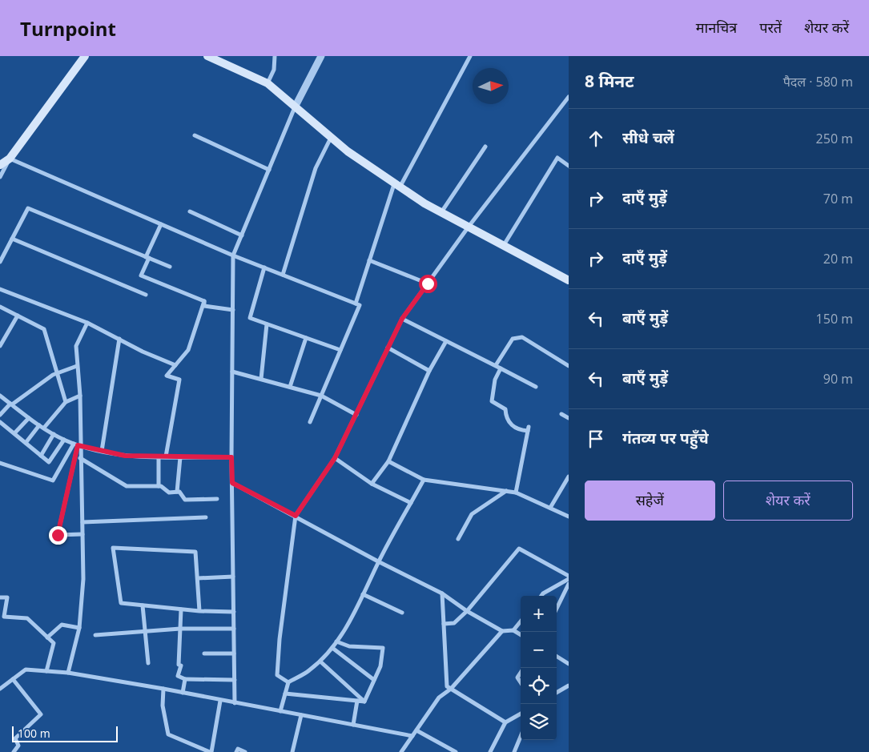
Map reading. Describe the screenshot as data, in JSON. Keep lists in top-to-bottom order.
{
  "scale_bar": "100 m",
  "north": "right",
  "page": {
    "header": "Turnpoint",
    "nav": ["मानचित्र", "परतें", "शेयर करें"],
    "heading": ["8 मिनट", "पैदल · 580 m"],
    "list": [
      ["सीधे चलें", "250 m"],
      ["दाएँ मुड़ें", "70 m"],
      ["दाएँ मुड़ें", "20 m"],
      ["बाएँ मुड़ें", "150 m"],
      ["बाएँ मुड़ें", "90 m"],
      "गंतव्य पर पहुँचे"
    ],
    "buttons": ["सहेजें", "शेयर करें"],
    "map_buttons": ["+", "−"],
    "scale": "100 m"
  }
}
